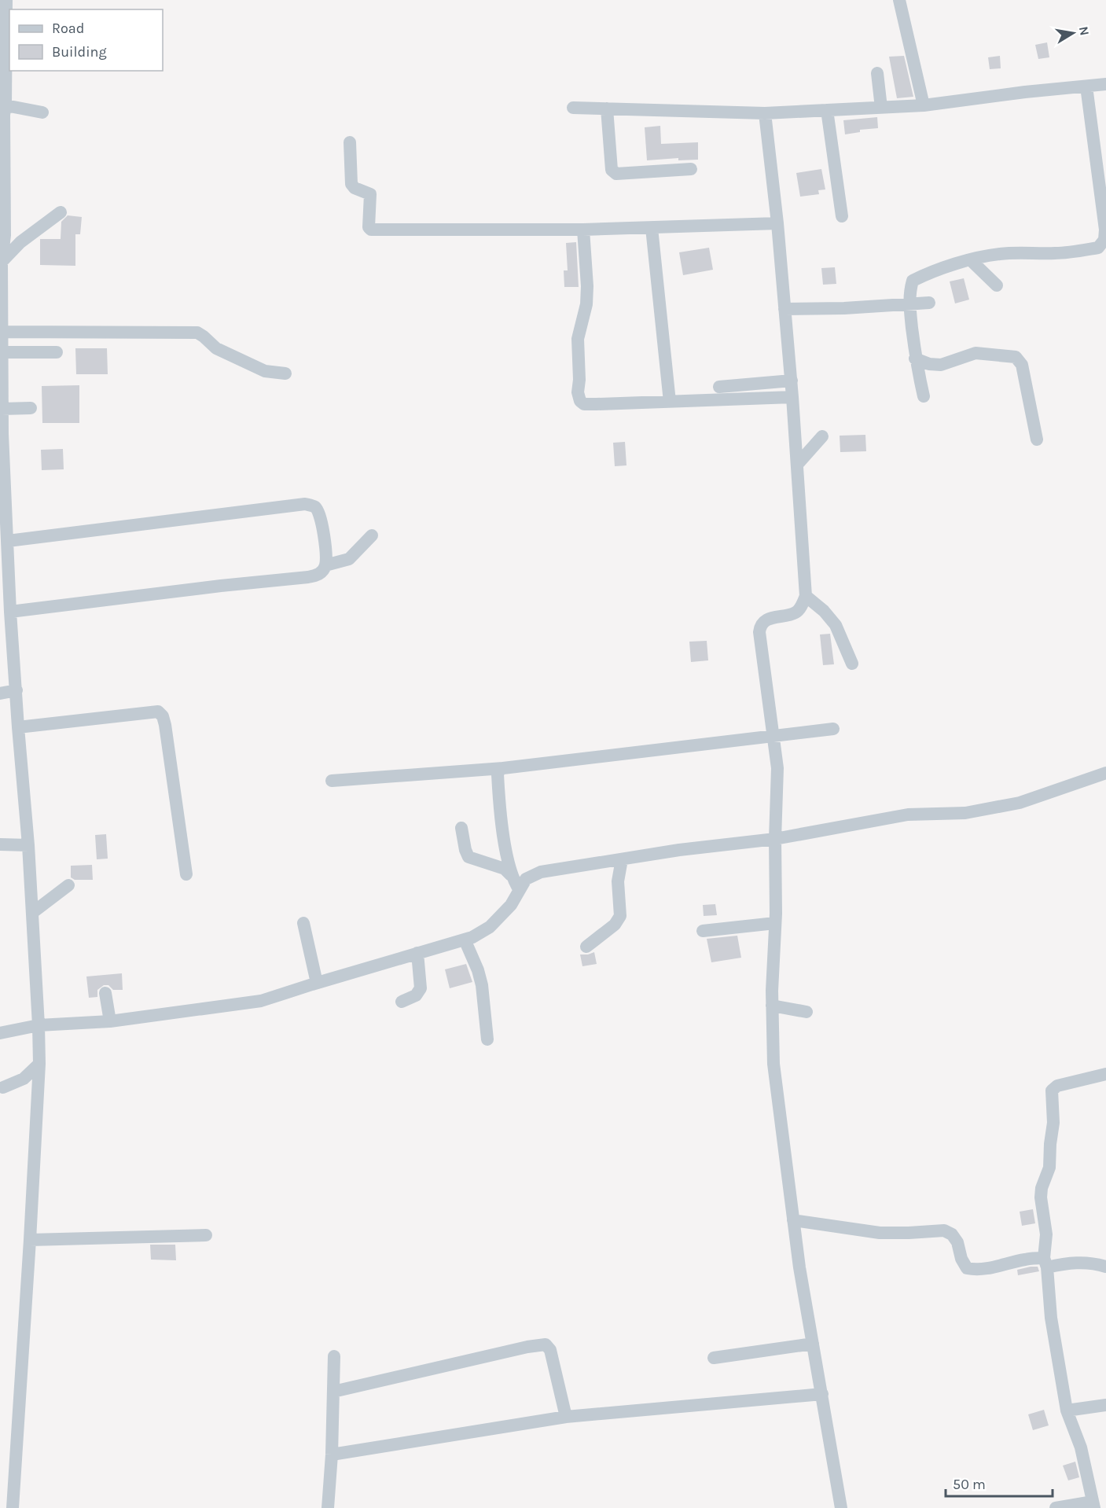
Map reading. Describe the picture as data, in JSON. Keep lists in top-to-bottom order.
{
  "legend": ["Road", "Building"],
  "scale_bar": "50 m",
  "north": "right"
}
